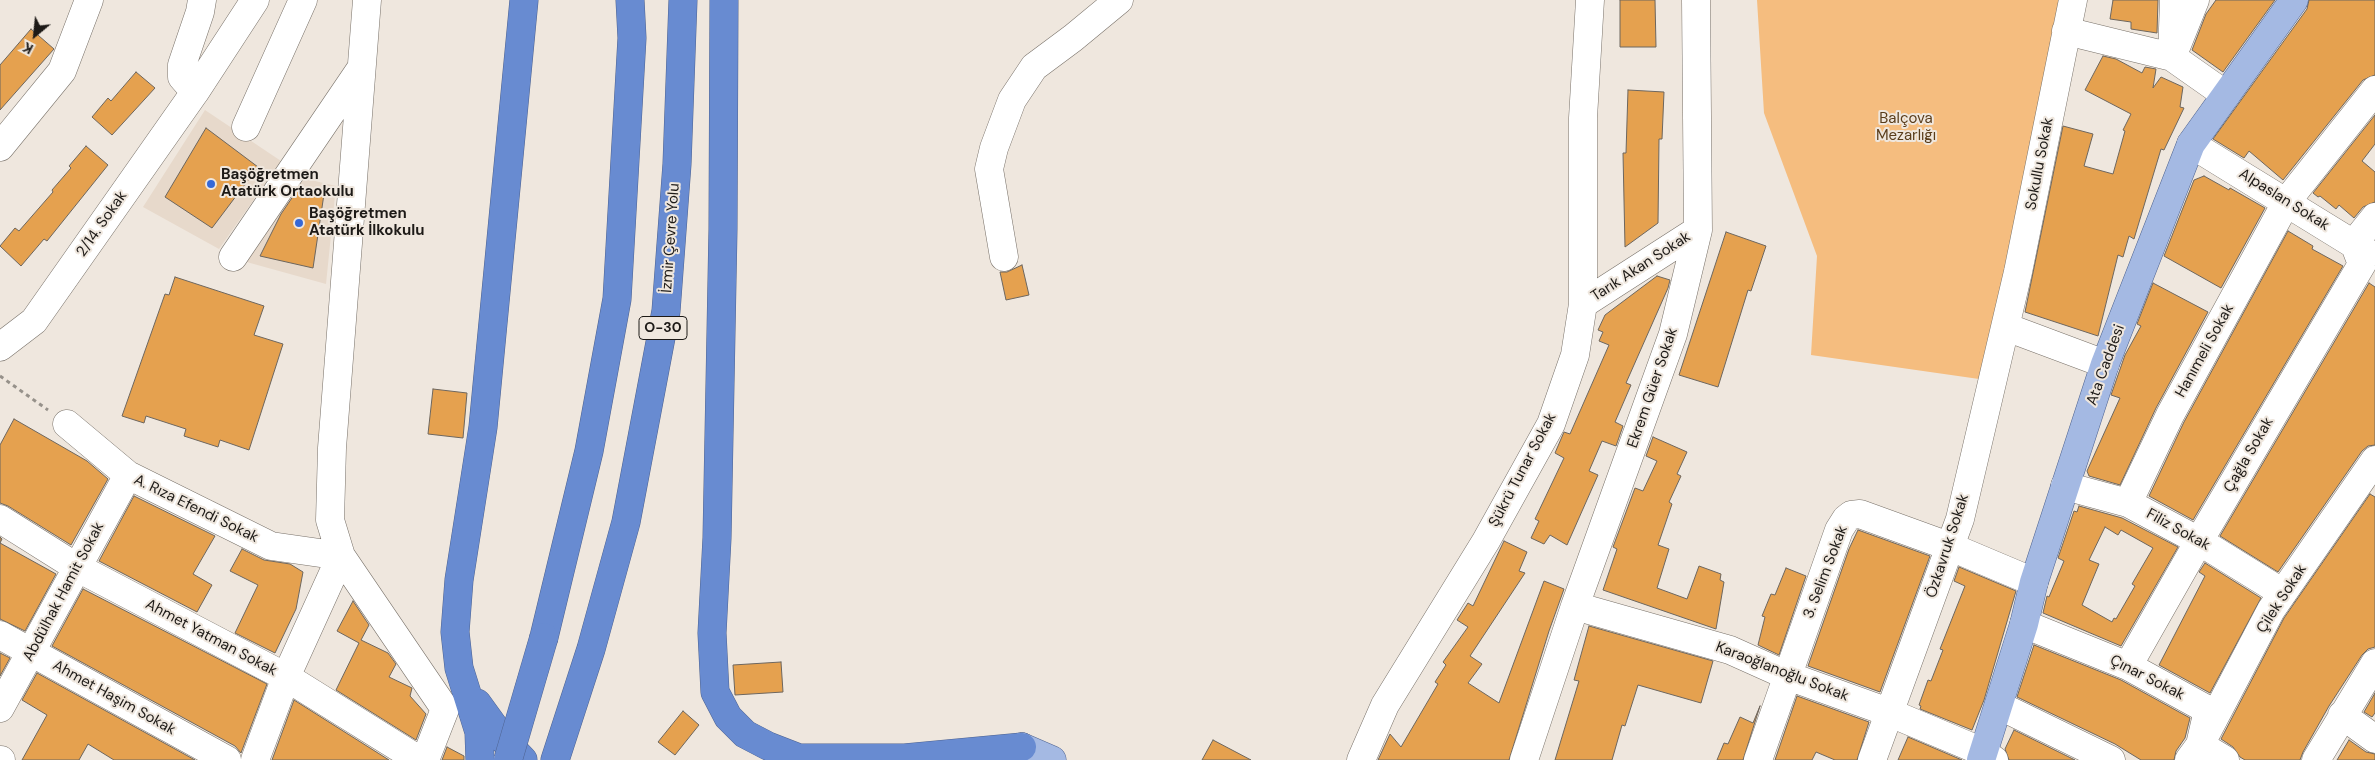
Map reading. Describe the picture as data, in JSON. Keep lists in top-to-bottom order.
{
  "streets": {
    "highway": ["İzmir Çevre Yolu", "O-30"],
    "main road": ["Ata Caddesi"],
    "street": [
      "Sokullu Sokak",
      "Alpaslan Sokak",
      "2/14. Sokak",
      "Tarık Akan Sokak",
      "Hanımeli Sokak",
      "Ekrem Güer Sokak",
      "Çağla Sokak",
      "Şükrü Tunar Sokak",
      "A. Rıza Efendi Sokak",
      "Filiz Sokak",
      "Özkavruk Sokak",
      "3. Selim Sokak",
      "Abdülhak Hamit Sokak",
      "Çilek Sokak",
      "Ahmet Yatman Sokak",
      "Karaoğlanoğlu Sokak",
      "Çınar Sokak",
      "Ahmet Haşim Sokak"
    ]
  },
  "crossings": [
    ["Sokullu Sokak", "Özkavruk Sokak"],
    ["Alpaslan Sokak", "Hanımeli Sokak"],
    ["Alpaslan Sokak", "Ata Caddesi"],
    ["Alpaslan Sokak", "Çağla Sokak"],
    ["Tarık Akan Sokak", "Ekrem Güer Sokak"],
    ["Tarık Akan Sokak", "Şükrü Tunar Sokak"],
    ["Hanımeli Sokak", "Filiz Sokak"],
    ["Ata Caddesi", "Filiz Sokak"],
    ["Ata Caddesi", "3. Selim Sokak"],
    ["Ata Caddesi", "Karaoğlanoğlu Sokak"],
    ["Ata Caddesi", "Çınar Sokak"],
    ["Ekrem Güer Sokak", "Karaoğlanoğlu Sokak"],
    ["Çağla Sokak", "Filiz Sokak"],
    ["Çağla Sokak", "Çınar Sokak"],
    ["A. Rıza Efendi Sokak", "Abdülhak Hamit Sokak"],
    ["Filiz Sokak", "Çilek Sokak"],
    ["Özkavruk Sokak", "3. Selim Sokak"],
    ["Özkavruk Sokak", "Karaoğlanoğlu Sokak"],
    ["3. Selim Sokak", "Karaoğlanoğlu Sokak"],
    ["Abdülhak Hamit Sokak", "Ahmet Yatman Sokak"],
    ["Abdülhak Hamit Sokak", "Ahmet Haşim Sokak"],
    ["Çilek Sokak", "Çınar Sokak"]
  ],
  "parks": ["Balçova Mezarlığı"],
  "places": ["Başöğretmen Atatürk Ortaokulu", "Başöğretmen Atatürk İlkokulu"],
  "north": "bottom left"
}
